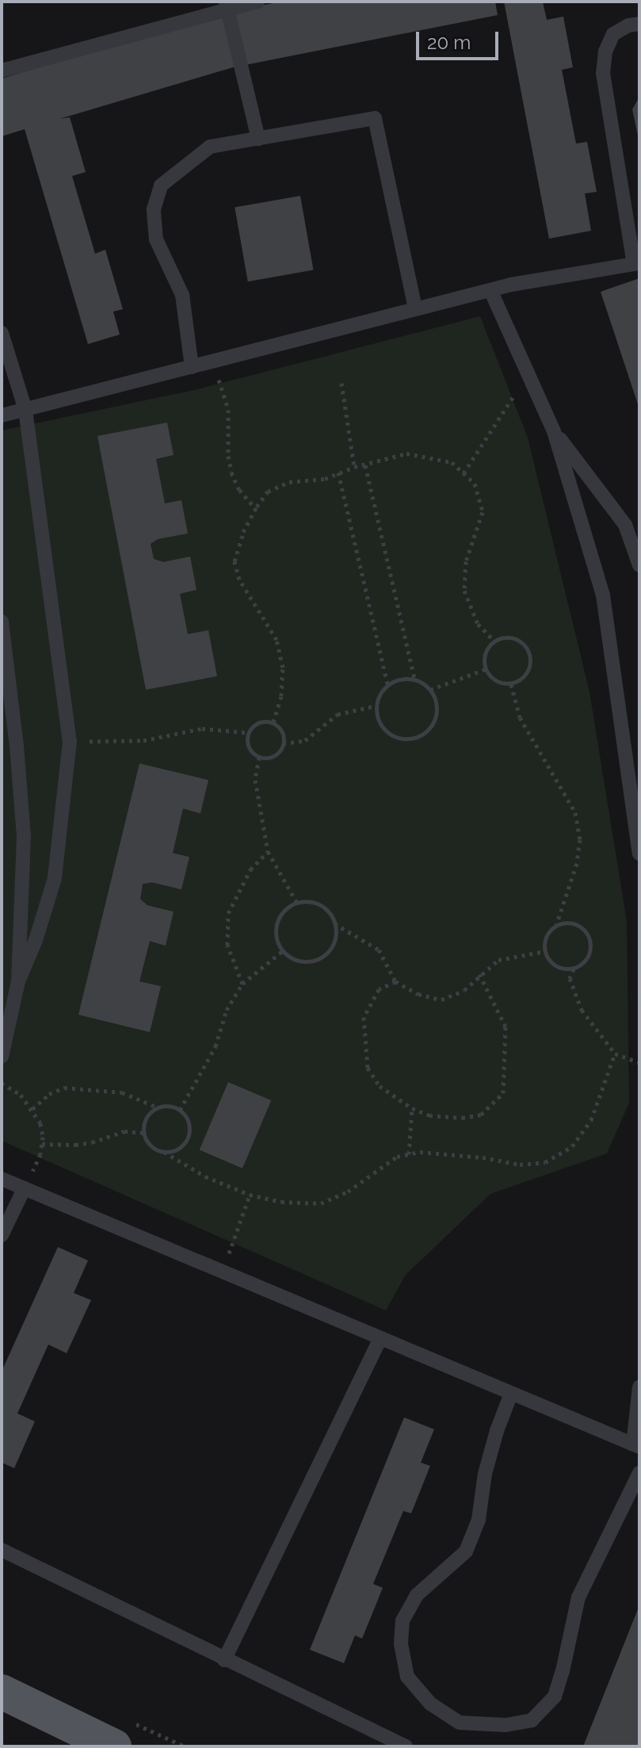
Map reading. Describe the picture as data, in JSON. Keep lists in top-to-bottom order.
{
  "scale_bar": "20 m"
}
